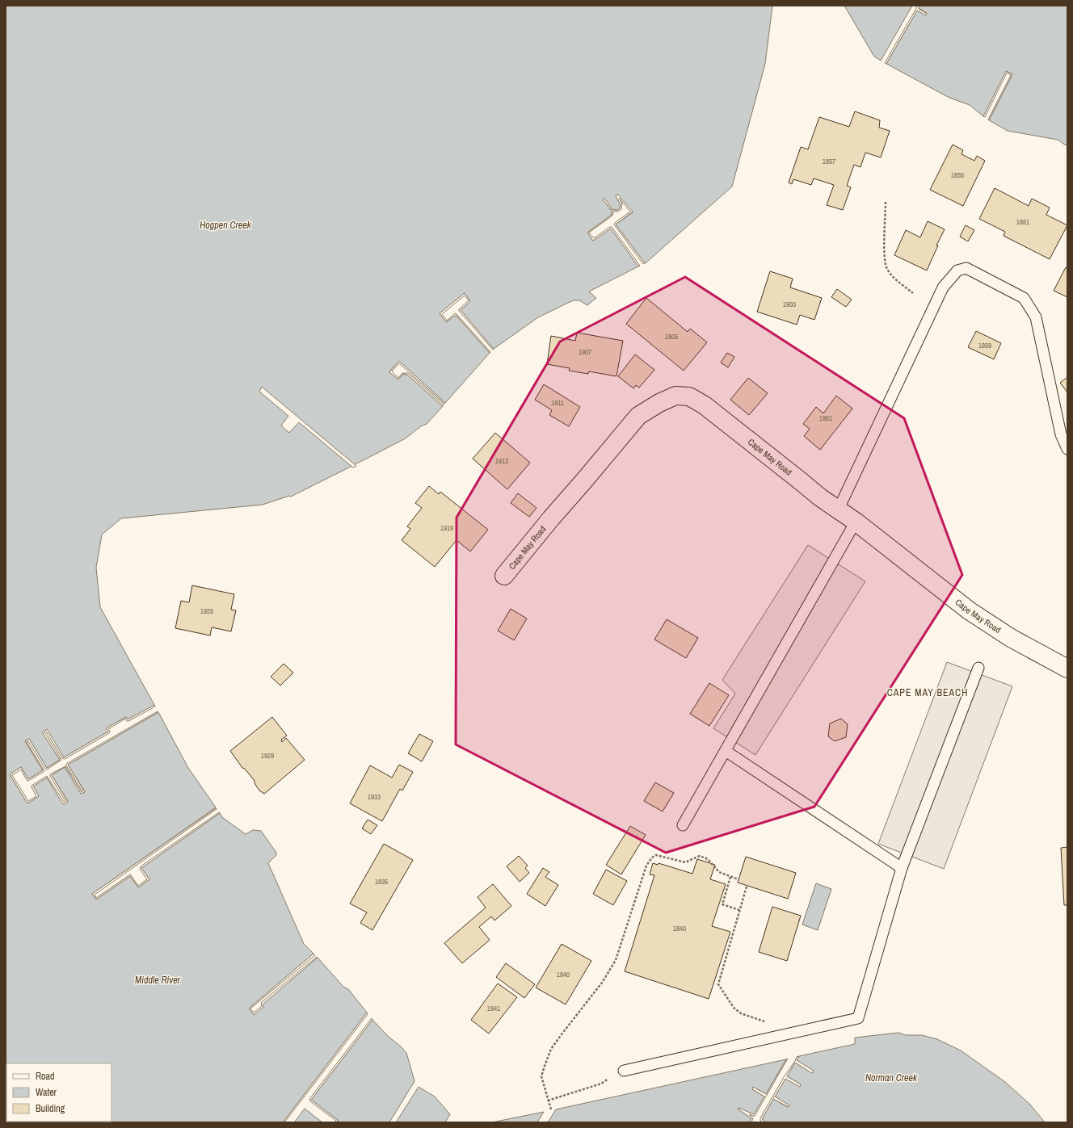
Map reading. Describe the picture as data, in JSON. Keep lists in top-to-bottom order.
{
  "streets": {
    "street": ["Cape May Road"]
  },
  "districts": ["CAPE MAY BEACH"],
  "water": ["Hogpen Creek", "Middle River", "Norman Creek"],
  "house_numbers": [
    "1857",
    "1855",
    "1851",
    "1903",
    "1905",
    "1859",
    "1907",
    "1911",
    "1901",
    "1913",
    "1919",
    "1925",
    "1929",
    "1933",
    "1935",
    "1840",
    "1840",
    "1941"
  ],
  "legend": ["Road", "Water", "Building"]
}
